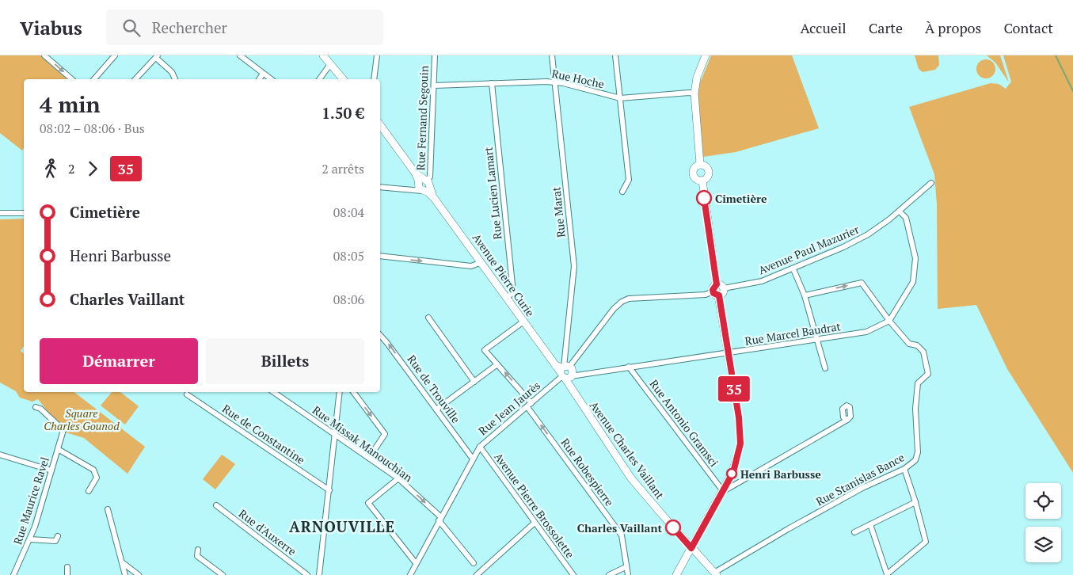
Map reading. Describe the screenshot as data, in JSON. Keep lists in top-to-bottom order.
{
  "streets": {
    "street": [
      "Rue Hoche",
      "Rue Fernand Segouin",
      "Rue Lucien Lamart",
      "Rue Marat",
      "Avenue Paul Mazurier",
      "Avenue Pierre Curie",
      "Rue Marcel Baudrat",
      "Rue de Trouville",
      "Rue Jean Jaurès",
      "Rue Antonio Gramsci",
      "Rue de Constantine",
      "Rue Missak Manouchian",
      "Avenue Charles Vaillant",
      "Rue Robespierre",
      "Rue Stanislas Bance",
      "Rue Maurice Ravel",
      "Avenue Pierre Brossolette",
      "Rue d'Auxerre"
    ]
  },
  "crossings": [
    ["Rue Hoche", "Rue Fernand Segouin"],
    ["Rue Hoche", "Rue Lucien Lamart"],
    ["Rue Hoche", "Rue Marat"],
    ["Rue Fernand Segouin", "Avenue Pierre Curie"],
    ["Rue Lucien Lamart", "Avenue Pierre Curie"],
    ["Rue Marat", "Avenue Pierre Curie"],
    ["Rue Marat", "Rue Marcel Baudrat"],
    ["Rue Marat", "Rue Jean Jaurès"],
    ["Rue Marat", "Avenue Charles Vaillant"],
    ["Avenue Paul Mazurier", "Rue Jean Jaurès"],
    ["Avenue Pierre Curie", "Rue Marcel Baudrat"],
    ["Avenue Pierre Curie", "Rue Jean Jaurès"],
    ["Avenue Pierre Curie", "Avenue Charles Vaillant"],
    ["Avenue Pierre Curie", "Rue Robespierre"],
    ["Rue Marcel Baudrat", "Rue Jean Jaurès"],
    ["Rue Marcel Baudrat", "Rue Antonio Gramsci"],
    ["Rue Marcel Baudrat", "Avenue Charles Vaillant"],
    ["Rue Marcel Baudrat", "Rue Stanislas Bance"],
    ["Rue de Trouville", "Rue Jean Jaurès"],
    ["Rue Jean Jaurès", "Rue Missak Manouchian"],
    ["Rue Jean Jaurès", "Avenue Charles Vaillant"],
    ["Rue Jean Jaurès", "Rue Robespierre"],
    ["Rue Jean Jaurès", "Avenue Pierre Brossolette"],
    ["Avenue Charles Vaillant", "Rue Stanislas Bance"]
  ],
  "one_way": ["Rue de Trouville", "Rue Robespierre"],
  "districts": ["ARNOUVILLE"],
  "parks": ["Square Charles Gounod"],
  "places": ["Cimetière", "Henri Barbusse", "Charles Vaillant"],
  "lines": ["bus line 35"],
  "page": {
    "header": "Viabus",
    "search": "Rechercher",
    "nav": [
      "Accueil",
      "Carte",
      "À propos",
      "Contact"
    ],
    "on_map": "35",
    "heading": ["4 min", "08:02 – 08:06 · Bus", "1.50 €"],
    "legs": ["2", "35", "2 arrêts"],
    "list": [
      {
        "name": "Cimetière",
        "value": "08:04"
      },
      {
        "name": "Henri Barbusse",
        "value": "08:05"
      },
      {
        "name": "Charles Vaillant",
        "value": "08:06"
      }
    ],
    "buttons": ["Démarrer", "Billets"]
  }
}
